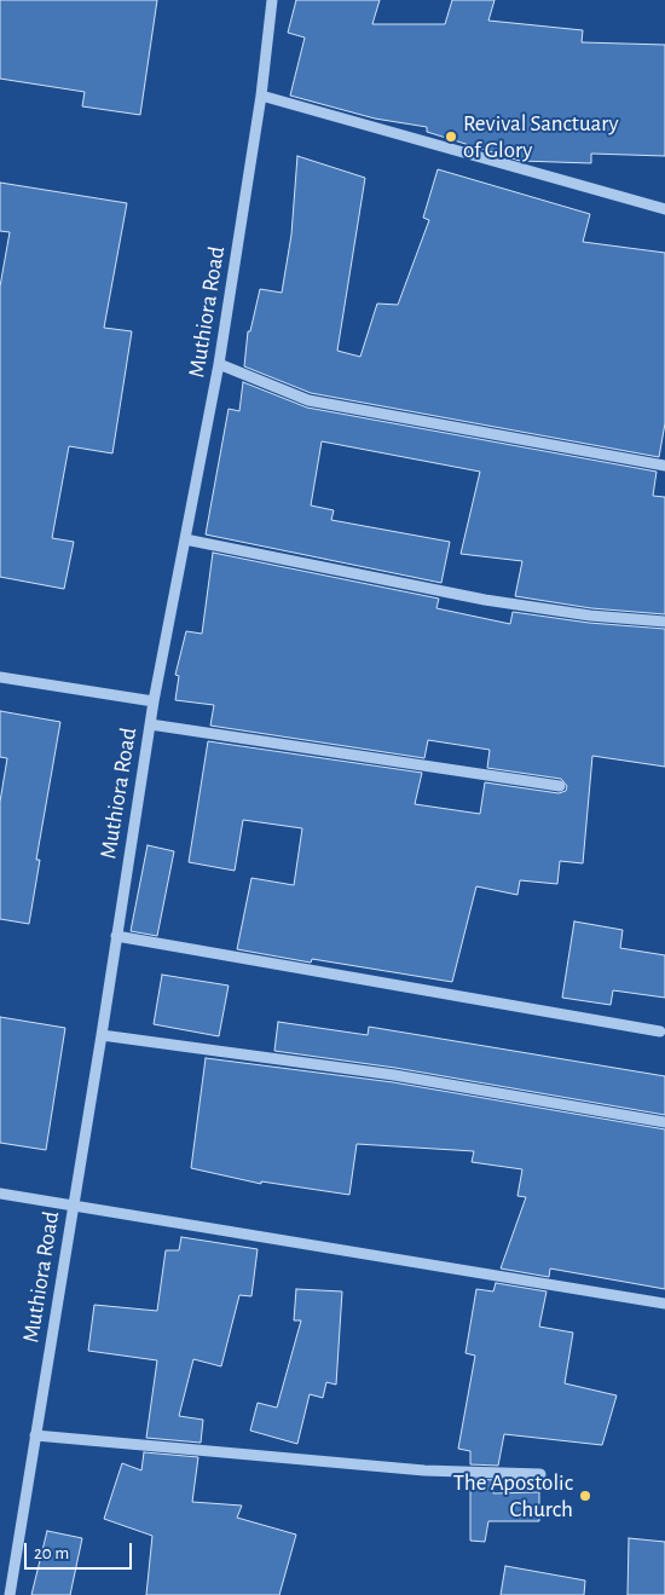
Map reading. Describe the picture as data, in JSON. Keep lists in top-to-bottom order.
{
  "streets": {
    "street": ["Muthiora Road"]
  },
  "places": ["Revival Sanctuary of Glory", "The Apostolic Church"],
  "scale_bar": "20 m"
}
